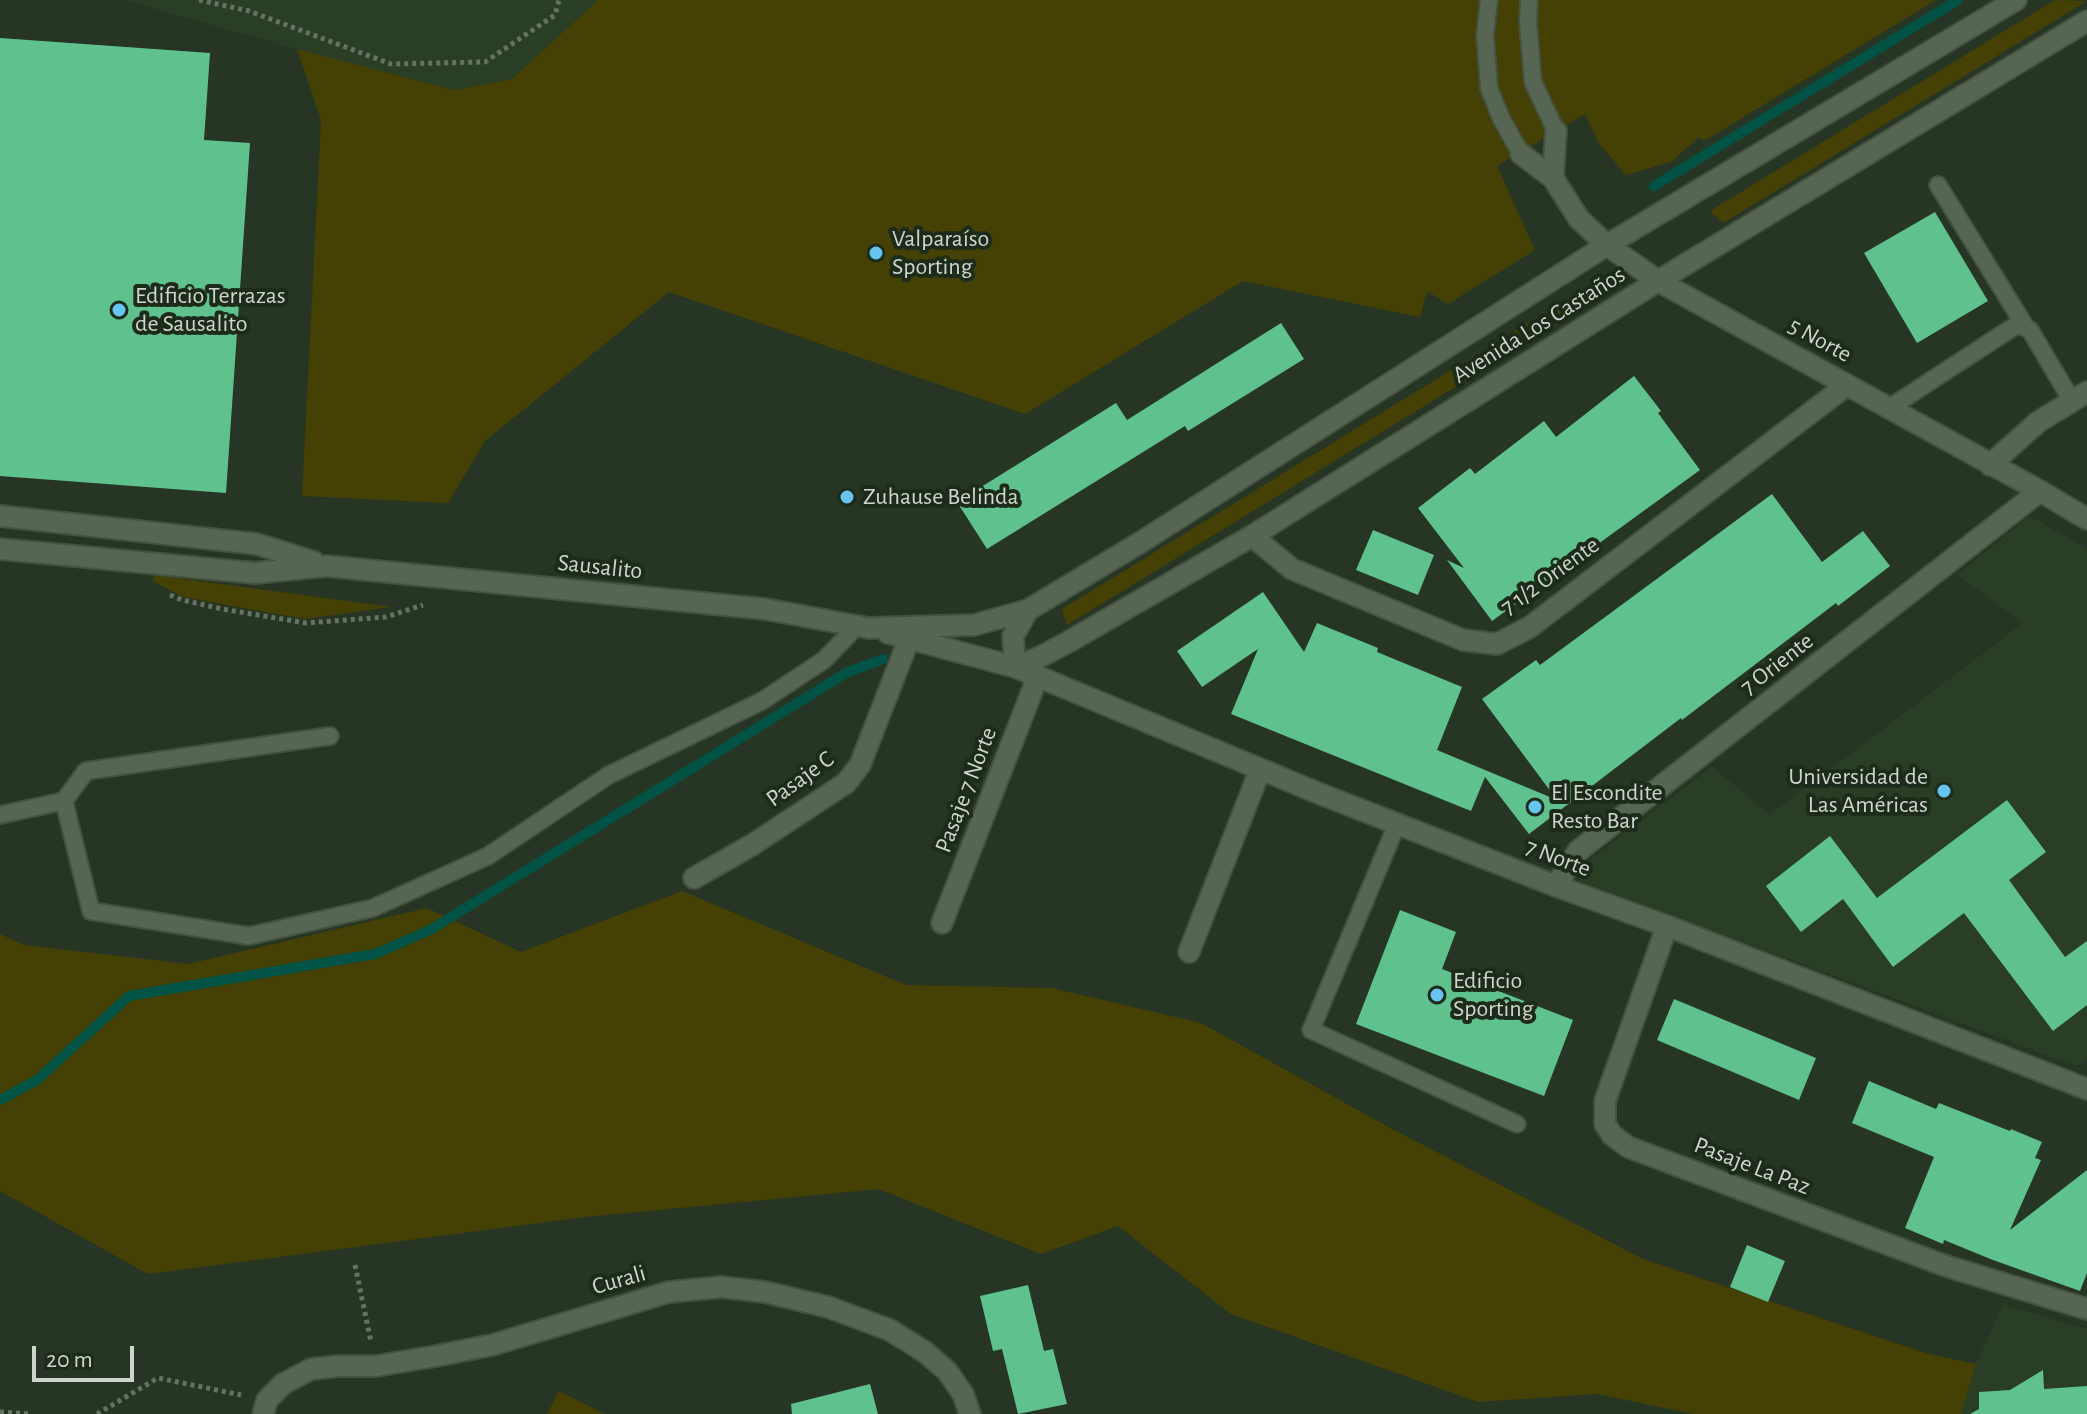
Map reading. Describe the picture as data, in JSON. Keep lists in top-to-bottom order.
{
  "streets": {
    "street": [
      "Avenida Los Castaños",
      "5 Norte",
      "Sausalito",
      "7 1/2 Oriente",
      "7 Oriente",
      "Pasaje C",
      "Pasaje 7 Norte",
      "7 Norte",
      "Pasaje La Paz",
      "Curali"
    ]
  },
  "crossings": [
    ["Avenida Los Castaños", "5 Norte"],
    ["Avenida Los Castaños", "Sausalito"],
    ["Avenida Los Castaños", "7 1/2 Oriente"],
    ["Avenida Los Castaños", "7 Norte"],
    ["5 Norte", "7 1/2 Oriente"],
    ["5 Norte", "7 Oriente"],
    ["Sausalito", "Pasaje C"],
    ["Sausalito", "7 Norte"],
    ["7 Oriente", "7 Norte"],
    ["Pasaje 7 Norte", "7 Norte"],
    ["7 Norte", "Pasaje La Paz"]
  ],
  "places": [
    "Valparaíso Sporting",
    "Edificio Terrazas de Sausalito",
    "Zuhause Belinda",
    "Universidad de Las Américas",
    "El Escondite Resto Bar",
    "Edificio Sporting"
  ],
  "scale_bar": "20 m"
}
